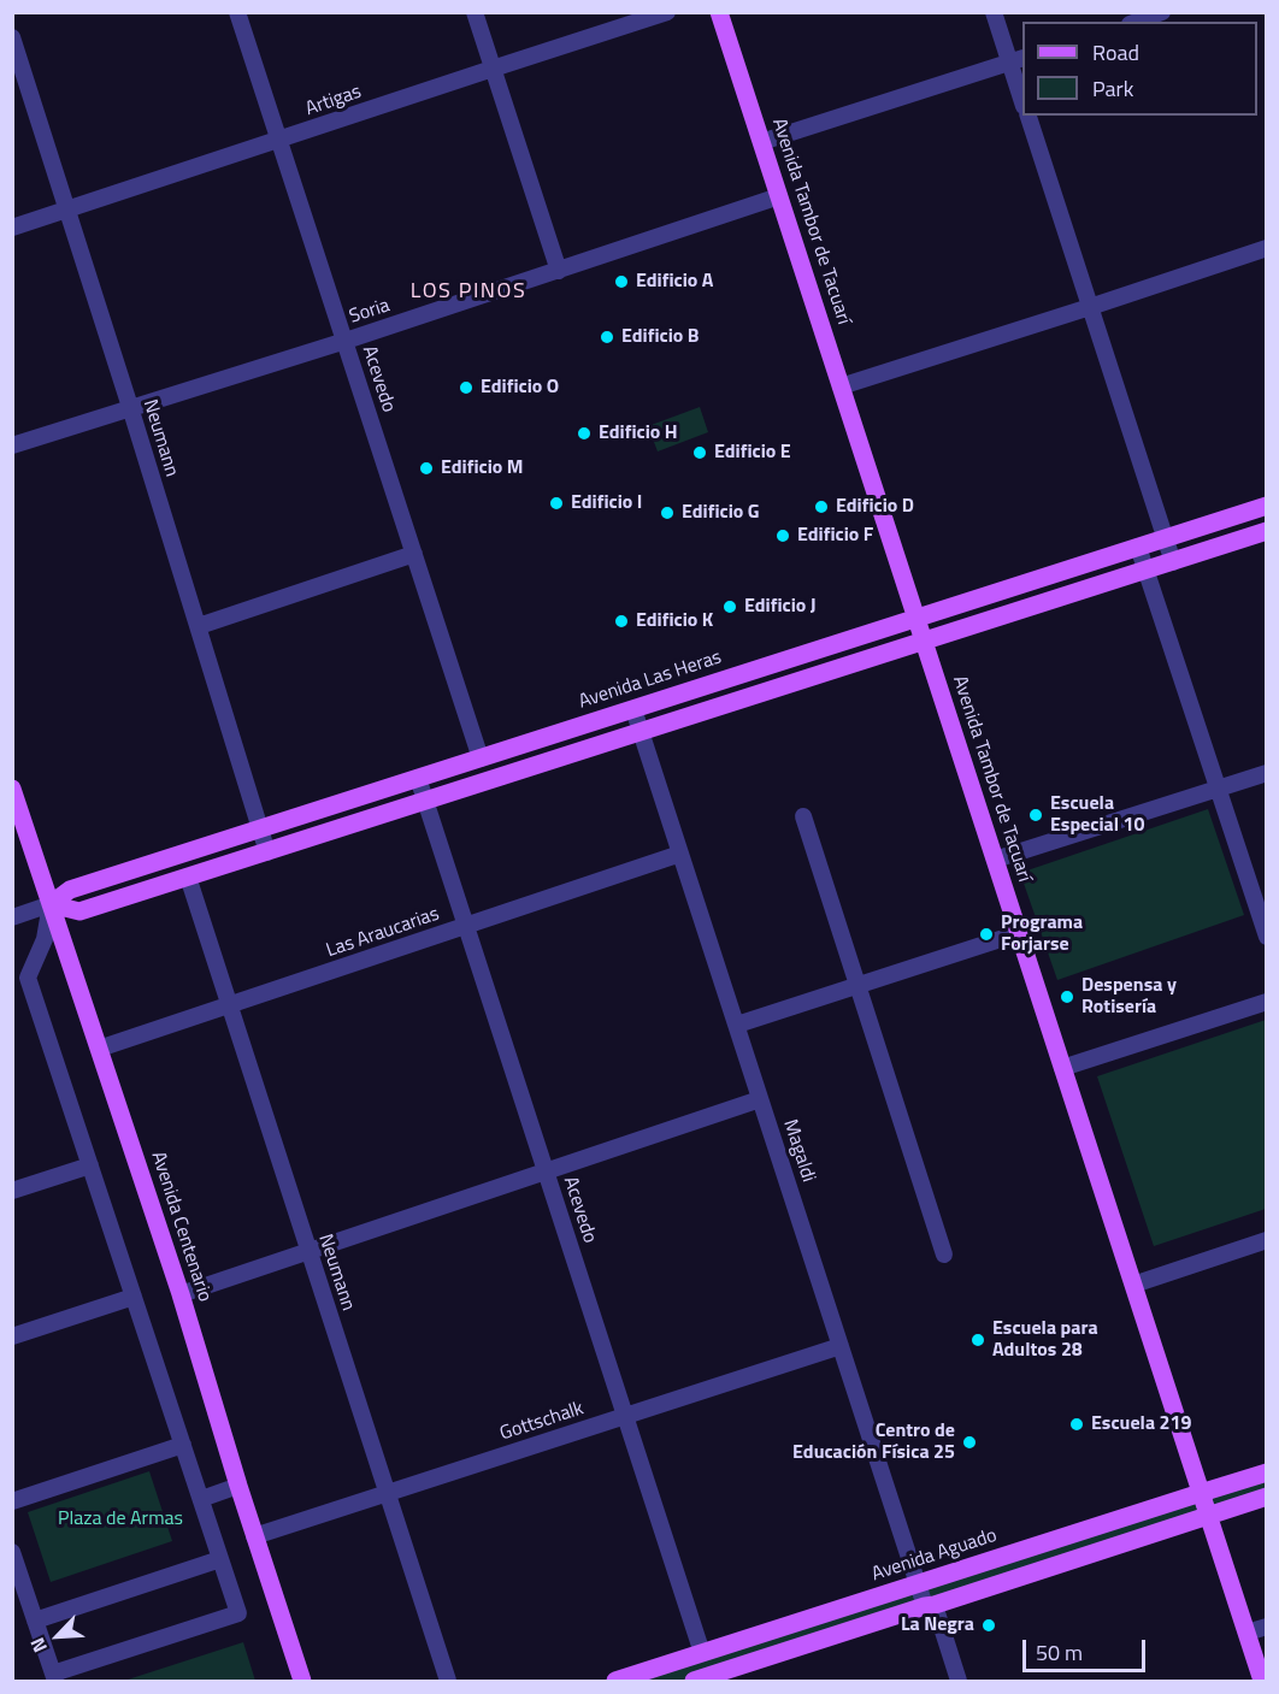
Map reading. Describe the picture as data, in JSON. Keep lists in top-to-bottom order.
{
  "streets": {
    "main road": [
      "Avenida Tambor de Tacuarí",
      "Avenida Las Heras",
      "Avenida Centenario",
      "Avenida Aguado"
    ],
    "street": [
      "Artigas",
      "Soria",
      "Acevedo",
      "Neumann",
      "Las Araucarias",
      "Magaldi",
      "Gottschalk"
    ]
  },
  "crossings": [
    ["Artigas", "Acevedo"],
    ["Artigas", "Neumann"],
    ["Avenida Tambor de Tacuarí", "Soria"],
    ["Avenida Tambor de Tacuarí", "Avenida Las Heras"],
    ["Avenida Tambor de Tacuarí", "Avenida Aguado"],
    ["Soria", "Acevedo"],
    ["Soria", "Neumann"],
    ["Acevedo", "Avenida Las Heras"],
    ["Acevedo", "Las Araucarias"],
    ["Acevedo", "Gottschalk"],
    ["Acevedo", "Avenida Aguado"],
    ["Neumann", "Avenida Las Heras"],
    ["Neumann", "Las Araucarias"],
    ["Neumann", "Gottschalk"],
    ["Avenida Las Heras", "Magaldi"],
    ["Avenida Las Heras", "Avenida Centenario"],
    ["Las Araucarias", "Magaldi"],
    ["Las Araucarias", "Avenida Centenario"],
    ["Magaldi", "Gottschalk"],
    ["Magaldi", "Avenida Aguado"],
    ["Avenida Centenario", "Gottschalk"]
  ],
  "districts": ["LOS PINOS"],
  "parks": ["Plaza de Armas"],
  "places": [
    "Edificio A",
    "Edificio B",
    "Edificio O",
    "Edificio H",
    "Edificio E",
    "Edificio M",
    "Edificio I",
    "Edificio D",
    "Edificio G",
    "Edificio F",
    "Edificio J",
    "Edificio K",
    "Escuela Especial 10",
    "Programa Forjarse",
    "Despensa y Rotisería",
    "Escuela para Adultos 28",
    "Escuela 219",
    "Centro de Educación Física 25",
    "La Negra"
  ],
  "legend": ["Road", "Park"],
  "scale_bar": "50 m",
  "north": "bottom left"
}
